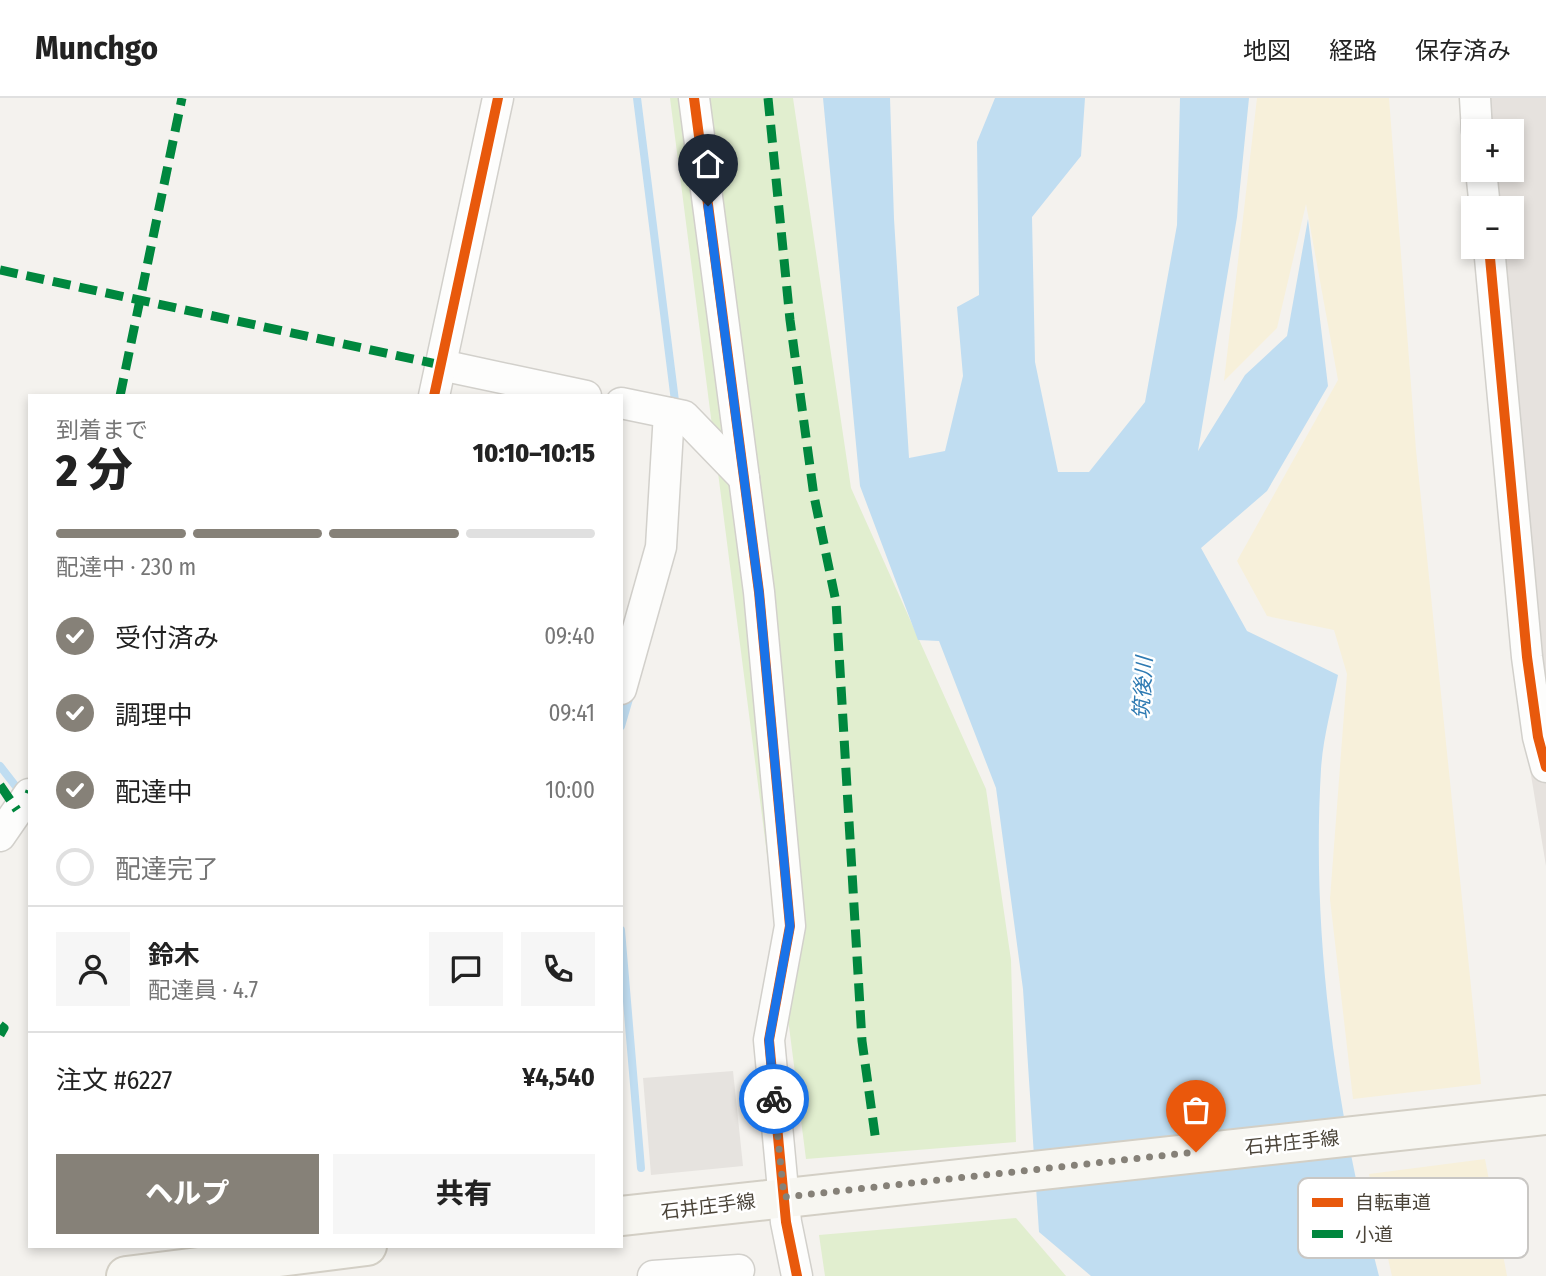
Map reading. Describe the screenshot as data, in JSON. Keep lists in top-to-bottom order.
{
  "streets": {
    "main road": ["石井庄手線"]
  },
  "water": ["筑後川"],
  "legend": ["自転車道", "小道"],
  "page": {
    "header": "Munchgo",
    "nav": ["地図", "経路", "保存済み"],
    "map_buttons": ["+", "−"],
    "heading": ["2 分", "到着まで", "10:10–10:15"],
    "panel": [
      "鈴木",
      "配達員 · 4.7",
      "注文 #6227",
      "¥4,540"
    ],
    "bar": "配達中 · 230 m",
    "list": [
      ["受付済み", "09:40"],
      ["調理中", "09:41"],
      ["配達中", "10:00"],
      "配達完了"
    ],
    "buttons": ["ヘルプ", "共有"]
  }
}
